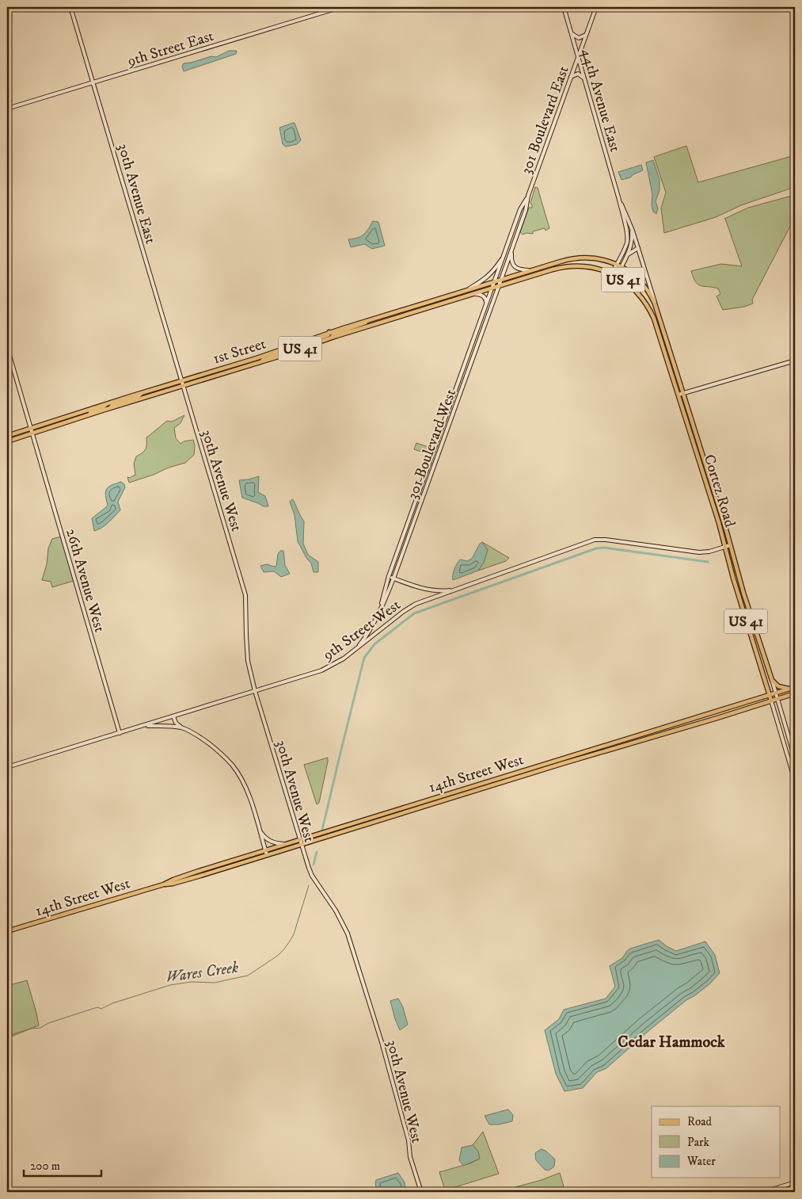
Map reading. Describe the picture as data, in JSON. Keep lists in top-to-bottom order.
{
  "streets": {
    "main road": [
      "9th Street East",
      "44th Avenue East",
      "301 Boulevard East",
      "30th Avenue East",
      "US 41",
      "1st Street",
      "301 Boulevard West",
      "30th Avenue West",
      "Cortez Road",
      "26th Avenue West",
      "9th Street West",
      "14th Street West"
    ]
  },
  "crossings": [
    ["9th Street East", "30th Avenue East"],
    ["44th Avenue East", "301 Boulevard East"],
    ["301 Boulevard East", "US 41"],
    ["301 Boulevard East", "1st Street"],
    ["301 Boulevard East", "301 Boulevard West"],
    ["301 Boulevard East", "Cortez Road"],
    ["30th Avenue East", "1st Street"],
    ["30th Avenue East", "30th Avenue West"],
    ["US 41", "1st Street"],
    ["US 41", "Cortez Road"],
    ["1st Street", "301 Boulevard West"],
    ["1st Street", "30th Avenue West"],
    ["1st Street", "Cortez Road"],
    ["1st Street", "26th Avenue West"],
    ["301 Boulevard West", "Cortez Road"],
    ["301 Boulevard West", "9th Street West"],
    ["30th Avenue West", "9th Street West"],
    ["30th Avenue West", "14th Street West"],
    ["Cortez Road", "9th Street West"],
    ["Cortez Road", "14th Street West"],
    ["26th Avenue West", "9th Street West"]
  ],
  "districts": ["Cedar Hammock"],
  "water": ["Wares Creek"],
  "legend": ["Road", "Park", "Water"],
  "scale_bar": "200 m"
}
